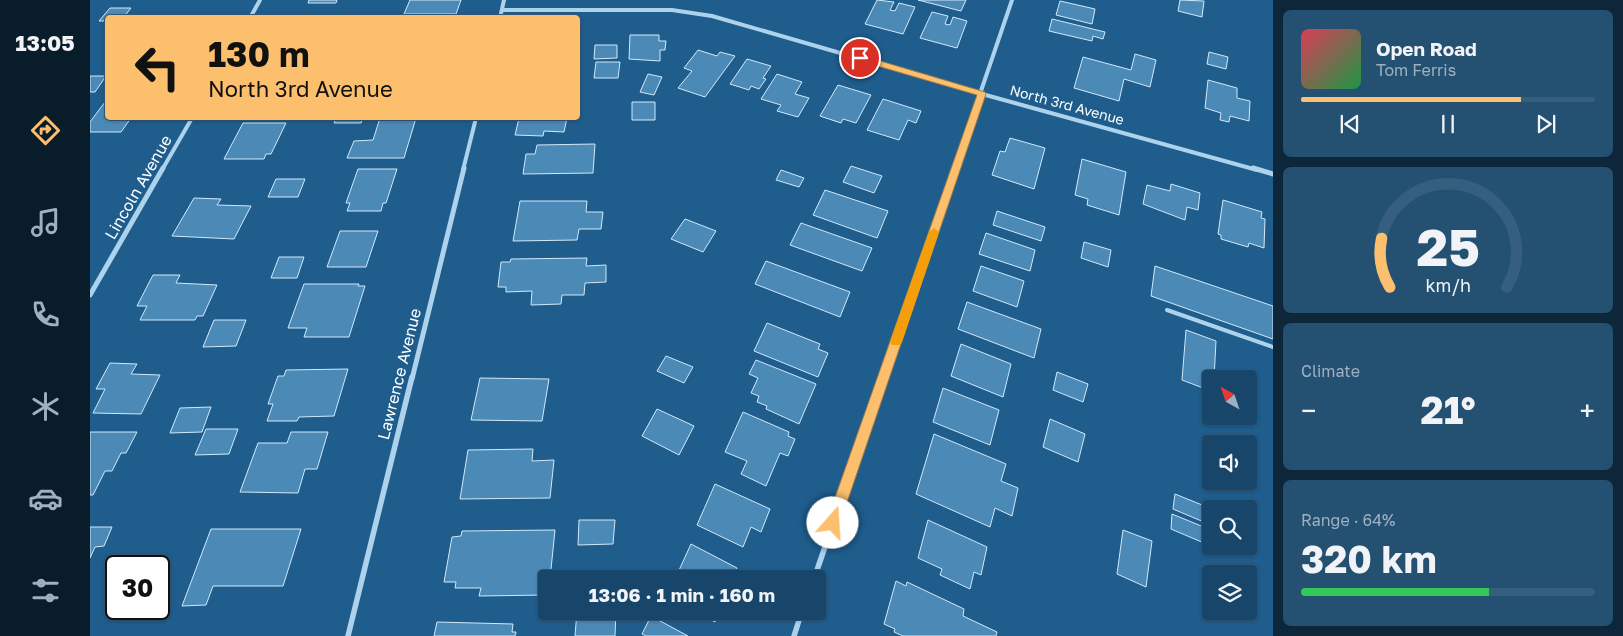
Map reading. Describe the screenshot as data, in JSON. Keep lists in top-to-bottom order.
{
  "streets": {
    "street": ["North 3rd Avenue", "Lincoln Avenue", "Lawrence Avenue"]
  },
  "north": "top left",
  "page": {
    "tabs": "13:05",
    "turn": ["130 m", "North 3rd Avenue"],
    "song": ["Open Road", "Tom Ferris"],
    "tile": [
      "Climate",
      ["Range · 64%", "320 km"]
    ],
    "heat": ["−", "21°", "+"],
    "limit": "30",
    "trip": "13:06 · 1 min · 160 m",
    "gauge": ["25", "km/h"]
  }
}
